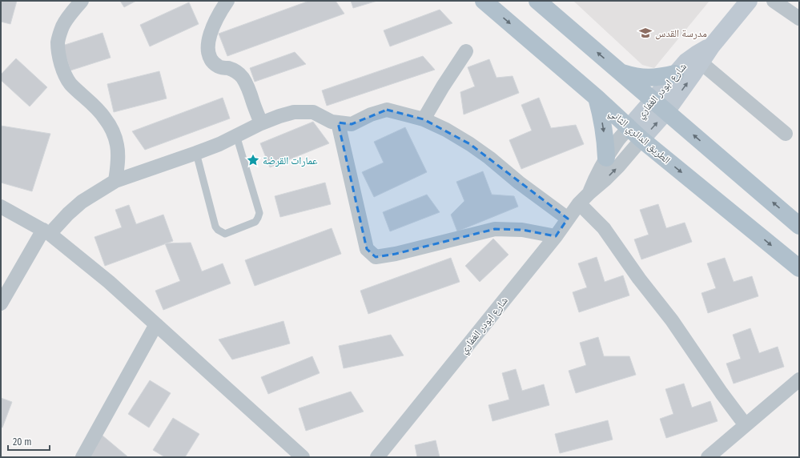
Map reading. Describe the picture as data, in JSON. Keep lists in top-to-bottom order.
{
  "streets": {
    "main road": ["الطريق الدائري الثاني"],
    "street": ["شارع ابودر الغفاري"]
  },
  "crossings": [
    ["شارع ابودر الغفاري", "الطريق الدائري الثاني"]
  ],
  "places": {
    "school or university": ["مدرسة القدس"],
    "place": ["عمارات القرضة"]
  },
  "scale_bar": "20 m"
}
